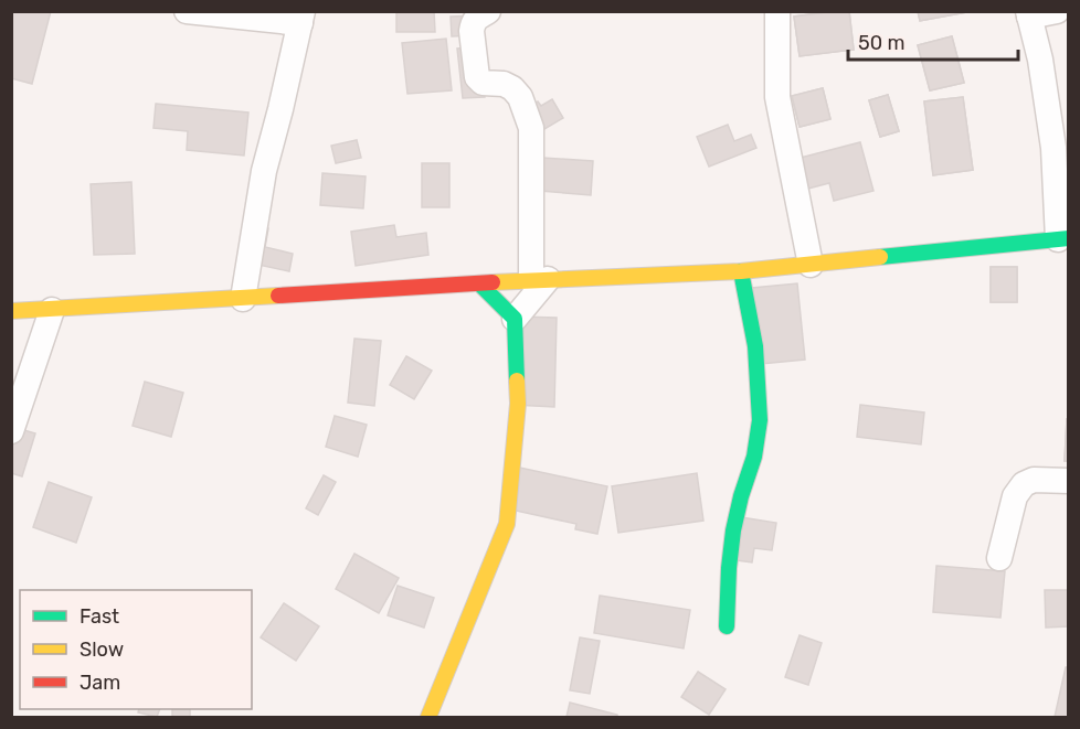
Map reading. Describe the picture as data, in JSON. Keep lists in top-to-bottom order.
{
  "legend": ["Fast", "Slow", "Jam"],
  "scale_bar": "50 m"
}
